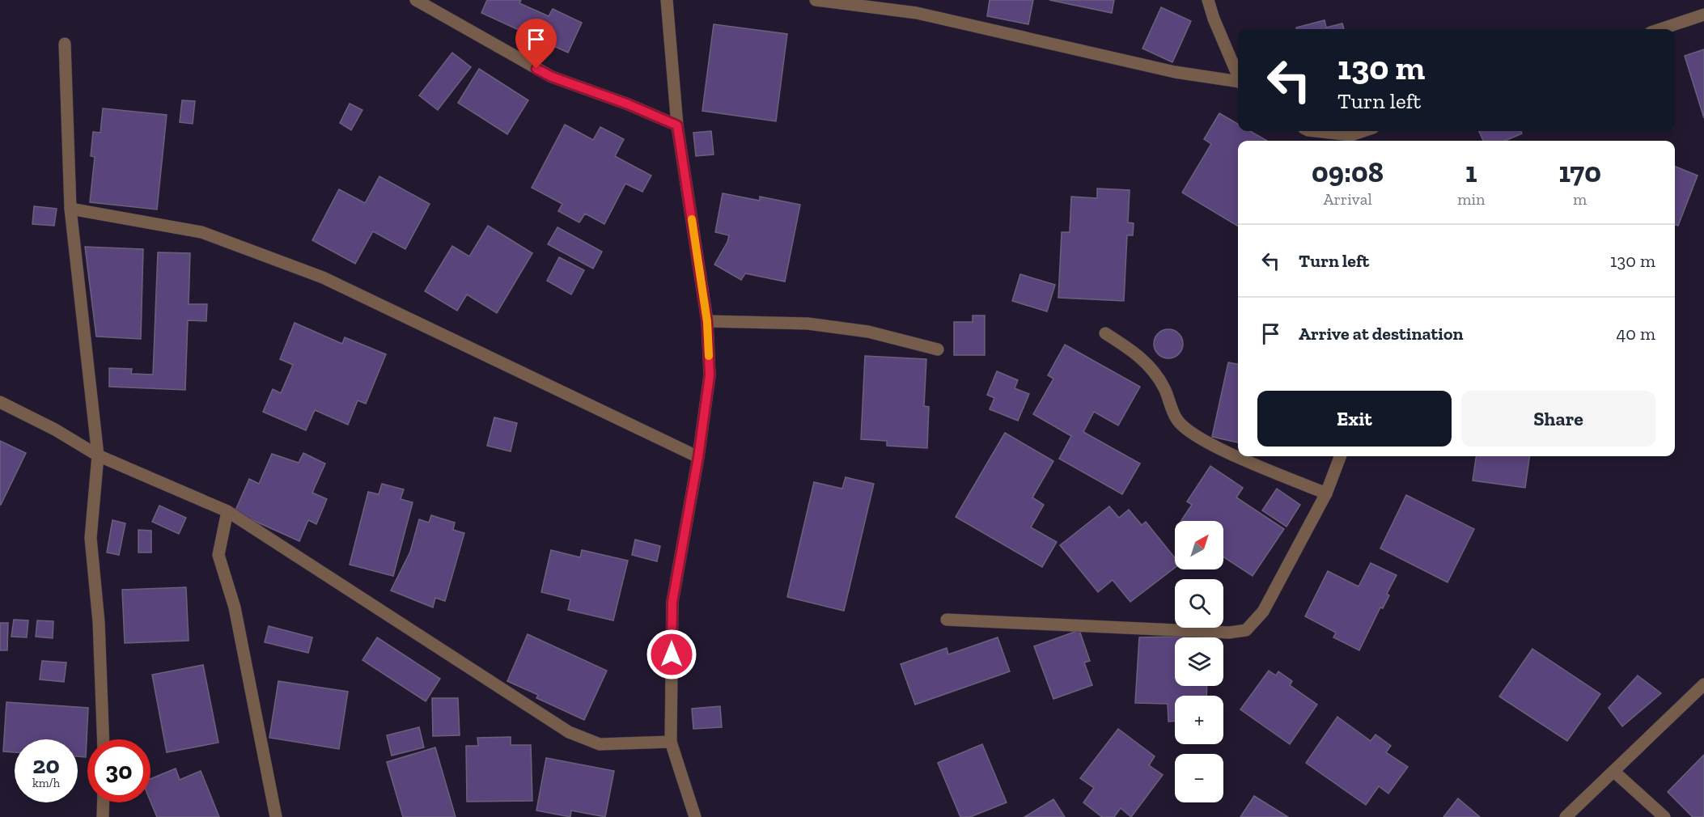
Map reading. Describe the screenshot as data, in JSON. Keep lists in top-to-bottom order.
{
  "north": "top right",
  "page": {
    "turn": ["130 m", "Turn left"],
    "eta": [
      "09:08",
      "Arrival",
      "1",
      "min",
      "170",
      "m"
    ],
    "list": [
      {
        "name": "Turn left",
        "value": "130 m"
      },
      {
        "name": "Arrive at destination",
        "value": "40 m"
      }
    ],
    "buttons": ["Exit", "Share"],
    "map_buttons": ["+", "−"],
    "speed": "20 km/h",
    "limit": "30"
  }
}
